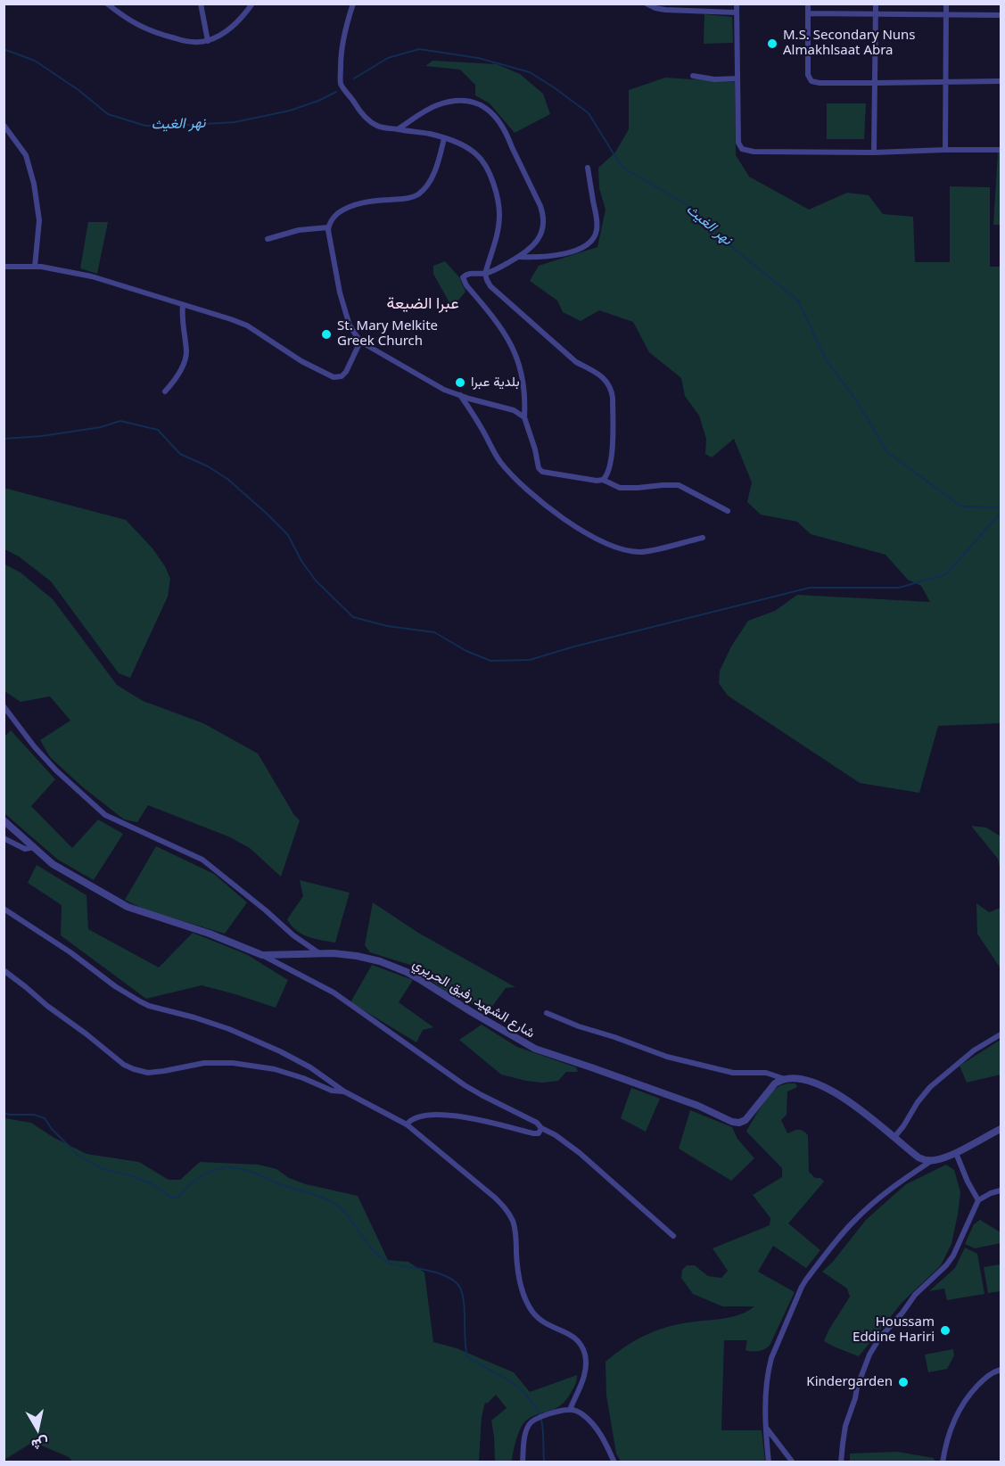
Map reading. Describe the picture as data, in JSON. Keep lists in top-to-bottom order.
{
  "streets": {
    "street": ["شارع الشهيد رفيق الحريري"]
  },
  "districts": ["عبرا الضيعة"],
  "water": ["نهر الغيث"],
  "places": [
    "M.S. Secondary Nuns Almakhlsaat Abra",
    "St. Mary Melkite Greek Church",
    "بلدية عبرا",
    "Houssam Eddine Hariri",
    "Kindergarden"
  ],
  "north": "bottom"
}
